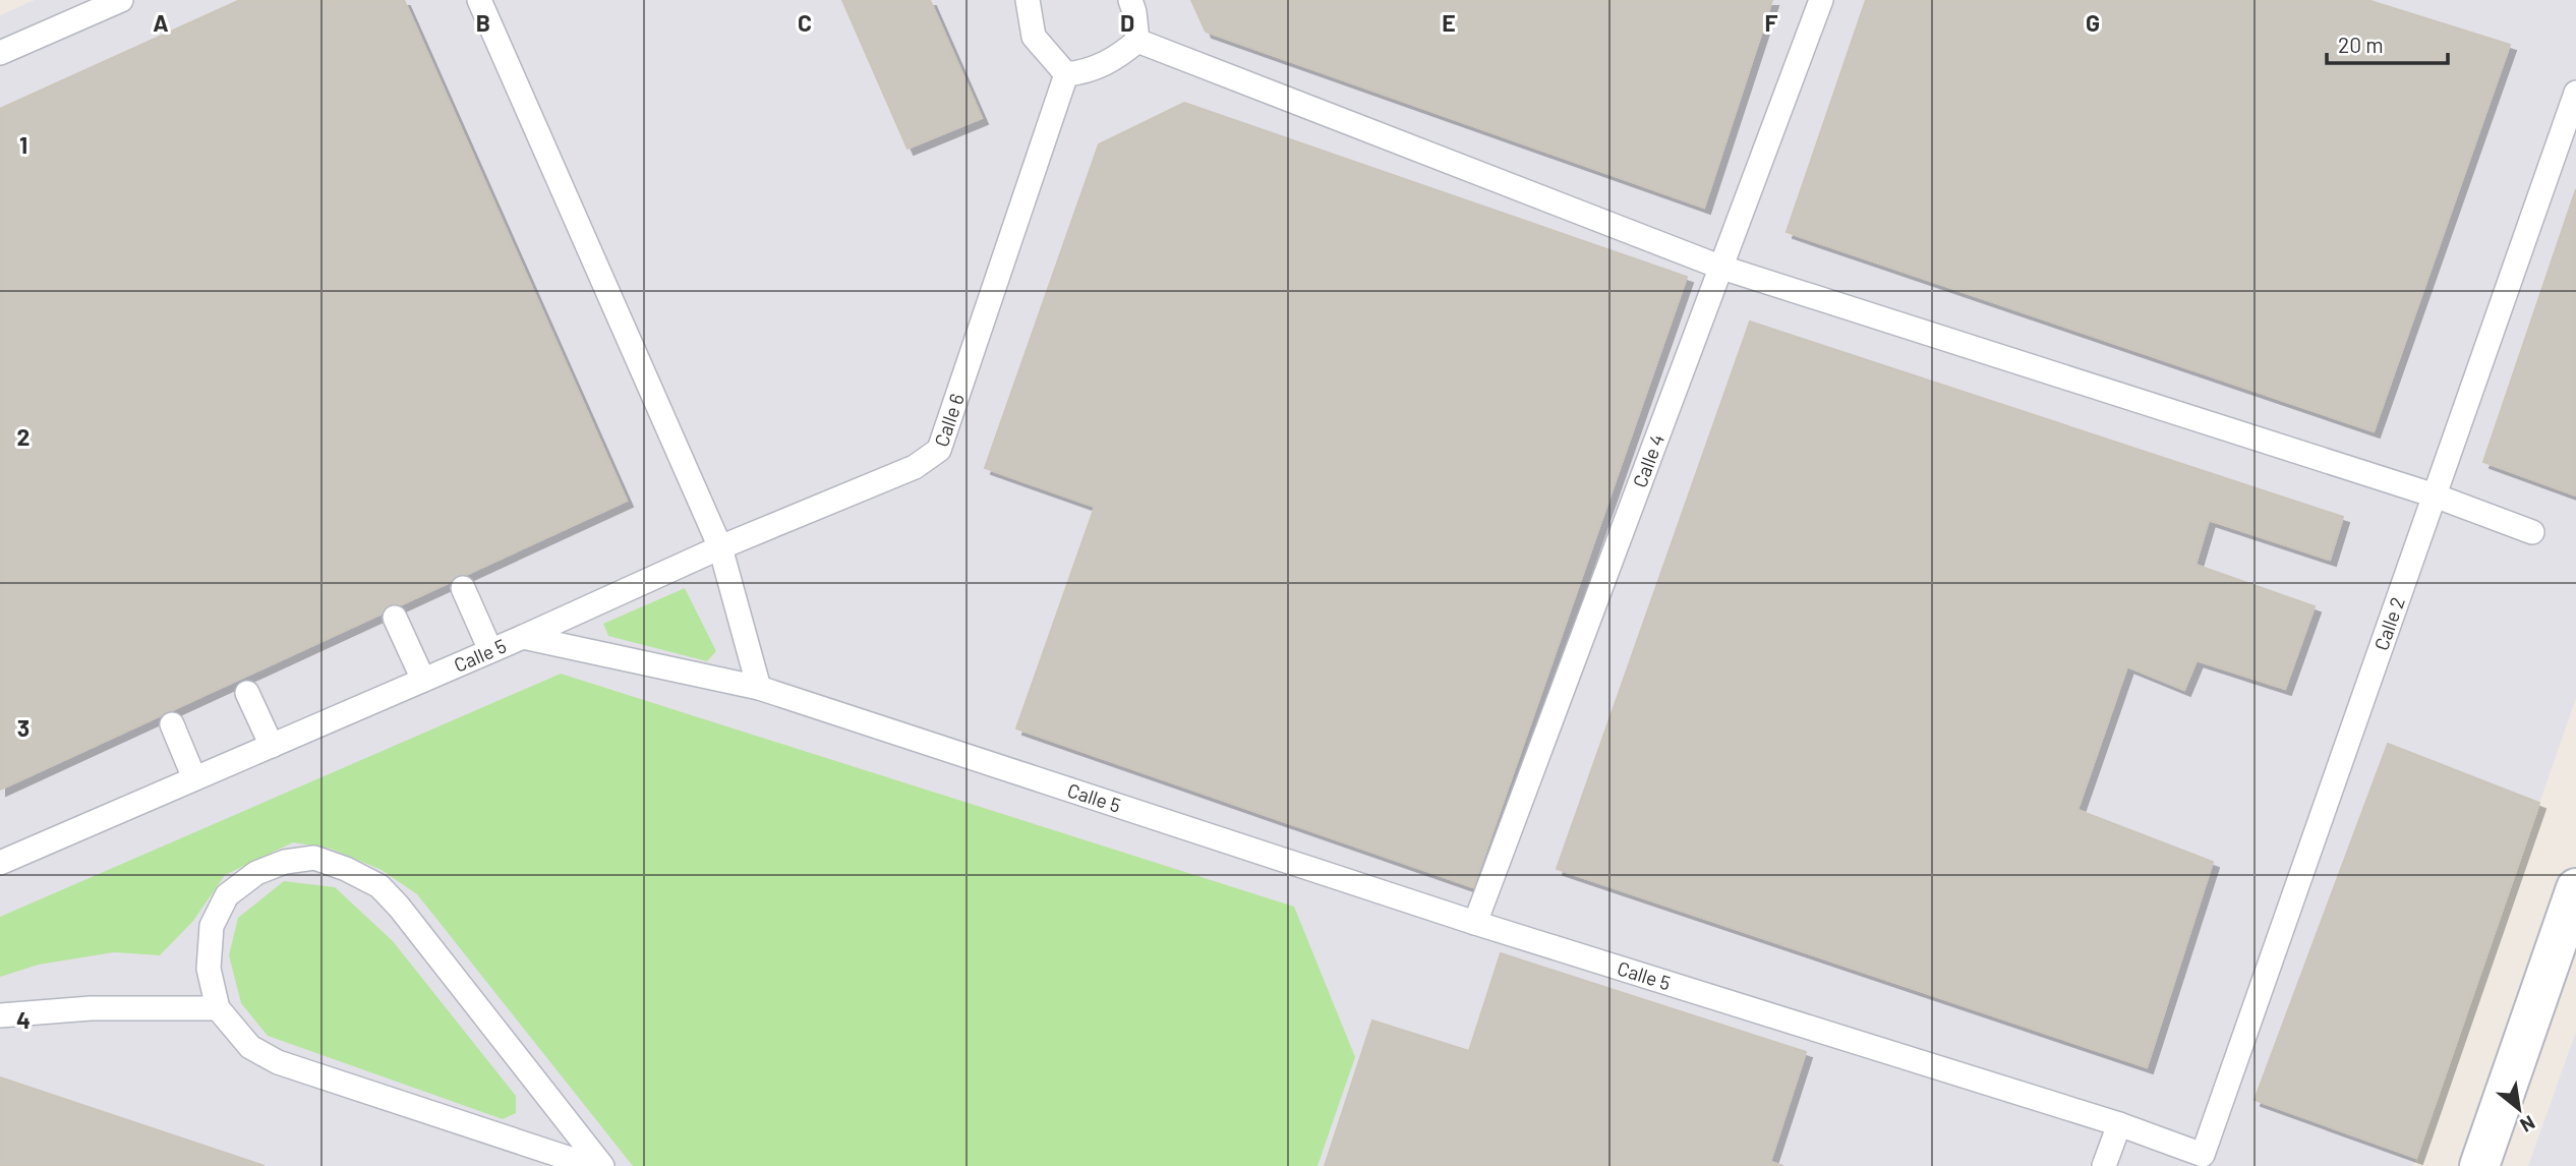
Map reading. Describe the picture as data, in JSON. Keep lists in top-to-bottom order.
{
  "streets": {
    "lane": [
      "Calle 6",
      "Calle 4",
      "Calle 2",
      "Calle 5"
    ]
  },
  "crossings": [
    ["Calle 6", "Calle 5"],
    ["Calle 4", "Calle 5"],
    ["Calle 2", "Calle 5"]
  ],
  "scale_bar": "20 m",
  "north": "bottom right",
  "grid": {
    "columns": [
      "A",
      "B",
      "C",
      "D",
      "E",
      "F",
      "G"
    ],
    "rows": [
      "1",
      "2",
      "3",
      "4"
    ]
  }
}
